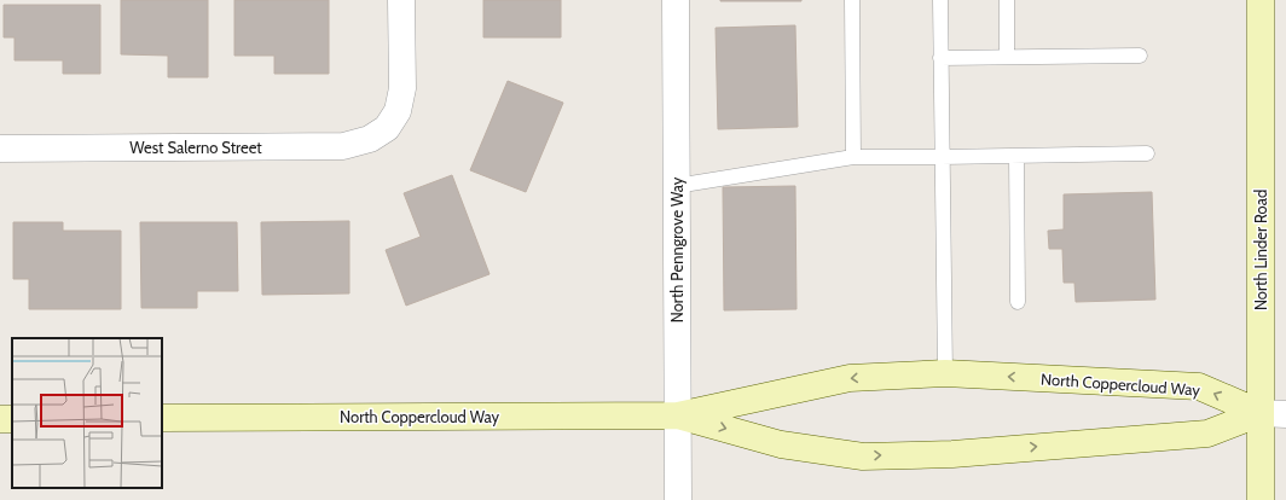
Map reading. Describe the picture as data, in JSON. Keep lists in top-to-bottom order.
{
  "streets": {
    "street": [
      "West Salerno Street",
      "North Penngrove Way",
      "North Linder Road",
      "North Coppercloud Way"
    ]
  },
  "crossings": [
    ["North Penngrove Way", "North Coppercloud Way"],
    ["North Linder Road", "North Coppercloud Way"]
  ]
}
